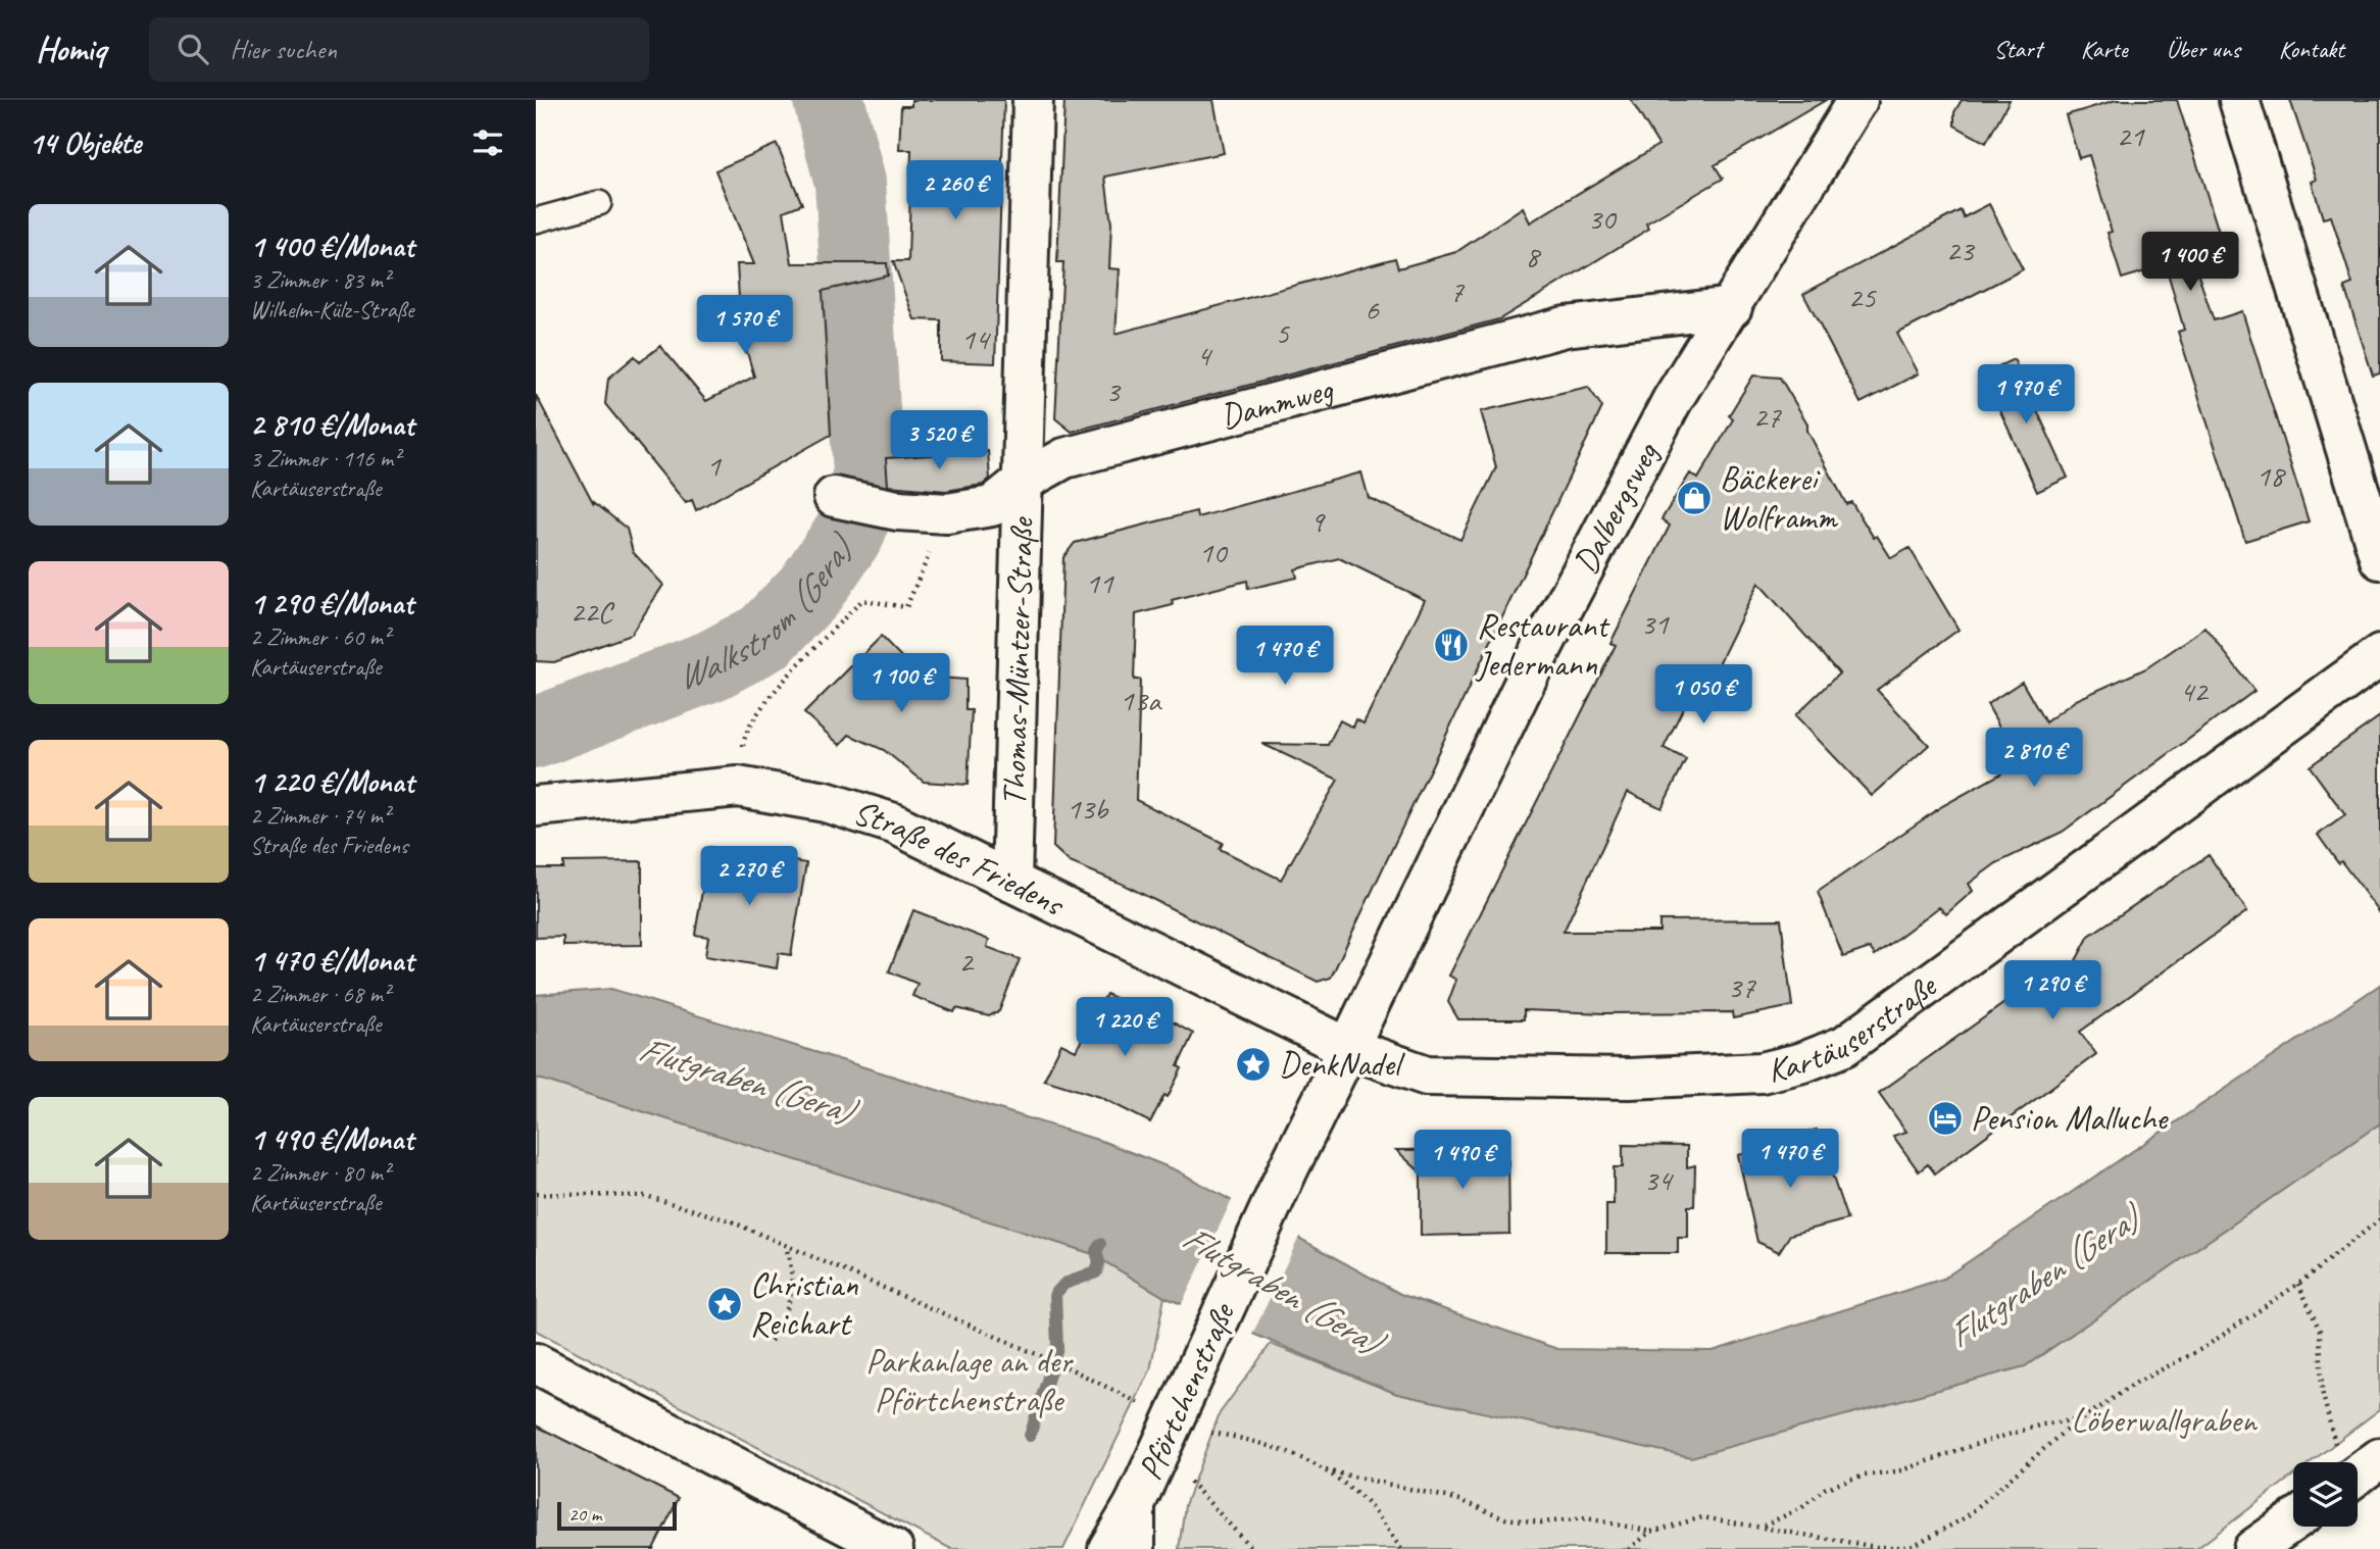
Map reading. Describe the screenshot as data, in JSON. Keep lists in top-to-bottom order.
{
  "streets": {
    "street": [
      "Dammweg",
      "Dalbergsweg",
      "Thomas-Müntzer-Straße",
      "Straße des Friedens",
      "Kartäuserstraße",
      "Pförtchenstraße"
    ]
  },
  "crossings": [
    ["Dammweg", "Dalbergsweg"],
    ["Dammweg", "Thomas-Müntzer-Straße"],
    ["Dalbergsweg", "Straße des Friedens"],
    ["Dalbergsweg", "Kartäuserstraße"],
    ["Dalbergsweg", "Pförtchenstraße"],
    ["Thomas-Müntzer-Straße", "Straße des Friedens"],
    ["Straße des Friedens", "Kartäuserstraße"],
    ["Straße des Friedens", "Pförtchenstraße"],
    ["Kartäuserstraße", "Pförtchenstraße"]
  ],
  "water": ["Walkstrom (Gera)", "Flutgraben (Gera)"],
  "parks": ["Parkanlage an der Pförtchenstraße", "Löberwallgraben"],
  "places": {
    "shop": ["Bäckerei Wolframm"],
    "restaurant": ["Restaurant Jedermann"],
    "place": ["DenkNadel", "Christian Reichart"],
    "hotel": ["Pension Malluche"]
  },
  "house_numbers": [
    "21",
    "30",
    "23",
    "8",
    "7",
    "25",
    "6",
    "5",
    "14",
    "4",
    "3",
    "27",
    "1",
    "18",
    "9",
    "10",
    "11",
    "22C",
    "31",
    "42",
    "13a",
    "13b",
    "2",
    "37",
    "34"
  ],
  "scale_bar": "20 m",
  "page": {
    "header": "Homiq",
    "search": "Hier suchen",
    "nav": [
      "Start",
      "Karte",
      "Über uns",
      "Kontakt"
    ],
    "heading": "14 Objekte",
    "price": [
      "2 260 €",
      "1 400 €",
      "1 570 €",
      "1 970 €",
      "3 520 €",
      "1 470 €",
      "1 100 €",
      "1 050 €",
      "2 810 €",
      "2 270 €",
      "1 290 €",
      "1 220 €",
      "1 470 €",
      "1 490 €"
    ],
    "list": [
      {
        "name": "1 400 €/Monat",
        "note": "3 Zimmer · 83 m² · Wilhelm-Külz-Straße"
      },
      {
        "name": "2 810 €/Monat",
        "note": "3 Zimmer · 116 m² · Kartäuserstraße"
      },
      {
        "name": "1 290 €/Monat",
        "note": "2 Zimmer · 60 m² · Kartäuserstraße"
      },
      {
        "name": "1 220 €/Monat",
        "note": "2 Zimmer · 74 m² · Straße des Friedens"
      },
      {
        "name": "1 470 €/Monat",
        "note": "2 Zimmer · 68 m² · Kartäuserstraße"
      },
      {
        "name": "1 490 €/Monat",
        "note": "2 Zimmer · 80 m² · Kartäuserstraße"
      }
    ],
    "scale": "20 m"
  }
}
